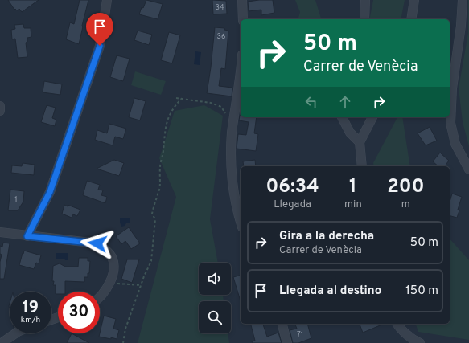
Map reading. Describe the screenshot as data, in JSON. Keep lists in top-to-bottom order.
{
  "house_numbers": [
    "34",
    "36",
    "1",
    "71"
  ],
  "page": {
    "turn": ["50 m", "Carrer de Venècia"],
    "eta": [
      "06:34",
      "Llegada",
      "1",
      "min",
      "200",
      "m"
    ],
    "list": [
      {
        "name": "Gira a la derecha",
        "note": "Carrer de Venècia",
        "value": "50 m"
      },
      {
        "name": "Llegada al destino",
        "value": "150 m"
      }
    ],
    "speed": "19 km/h",
    "limit": "30"
  }
}
